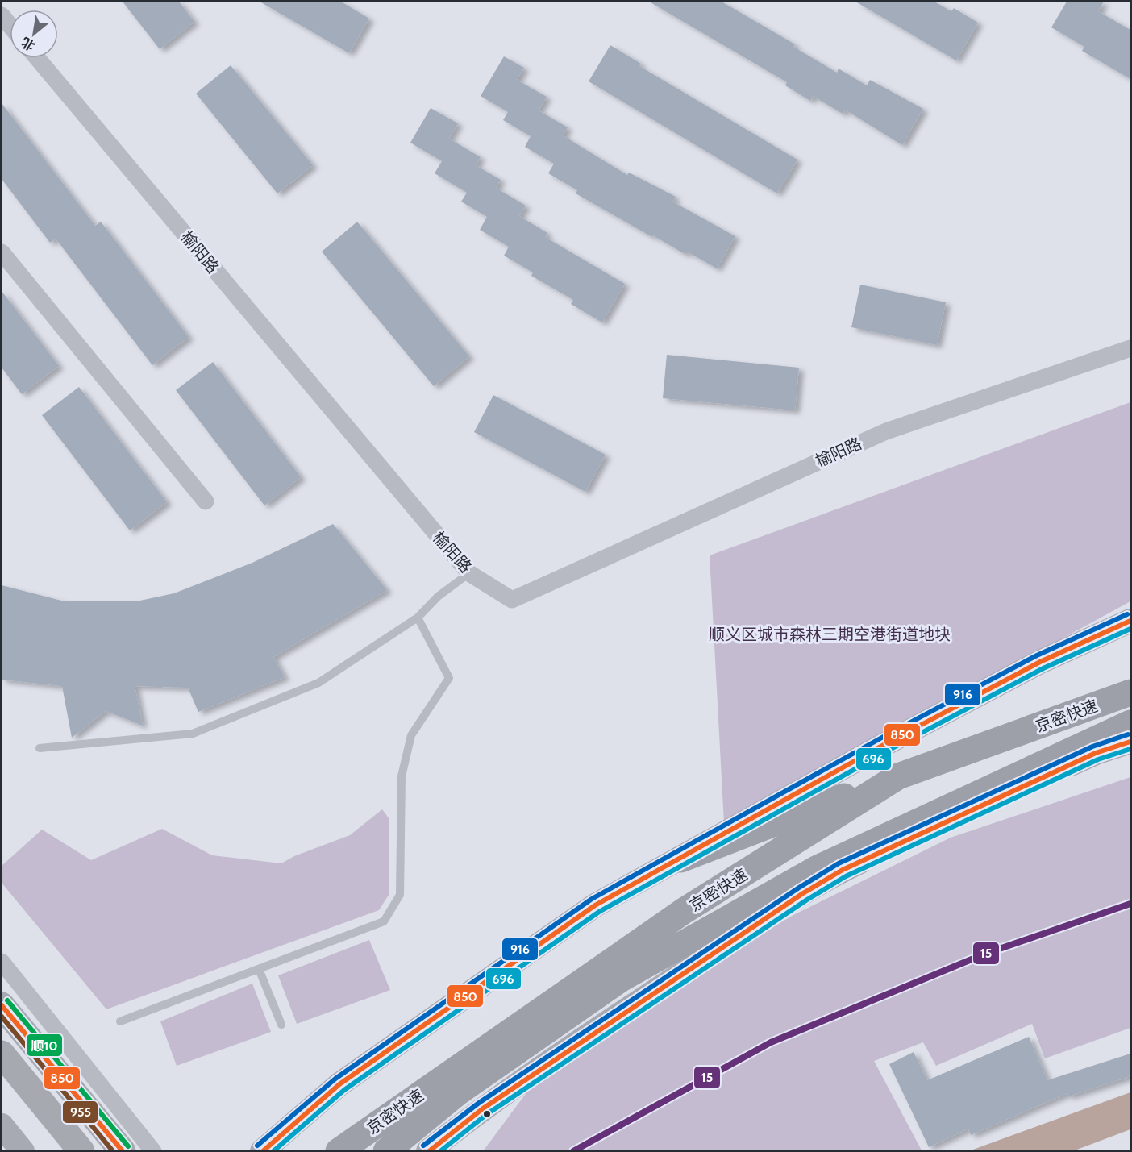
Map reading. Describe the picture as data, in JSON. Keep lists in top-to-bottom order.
{
  "streets": {
    "highway": ["京密快速"],
    "street": ["榆阳路"]
  },
  "parks": ["顺义区城市森林三期空港街道地块"],
  "lines": [
    "transit line 916",
    "transit line 850",
    "transit line 696",
    "transit line 15",
    "transit line 顺10",
    "transit line 955"
  ],
  "north": "bottom left"
}
